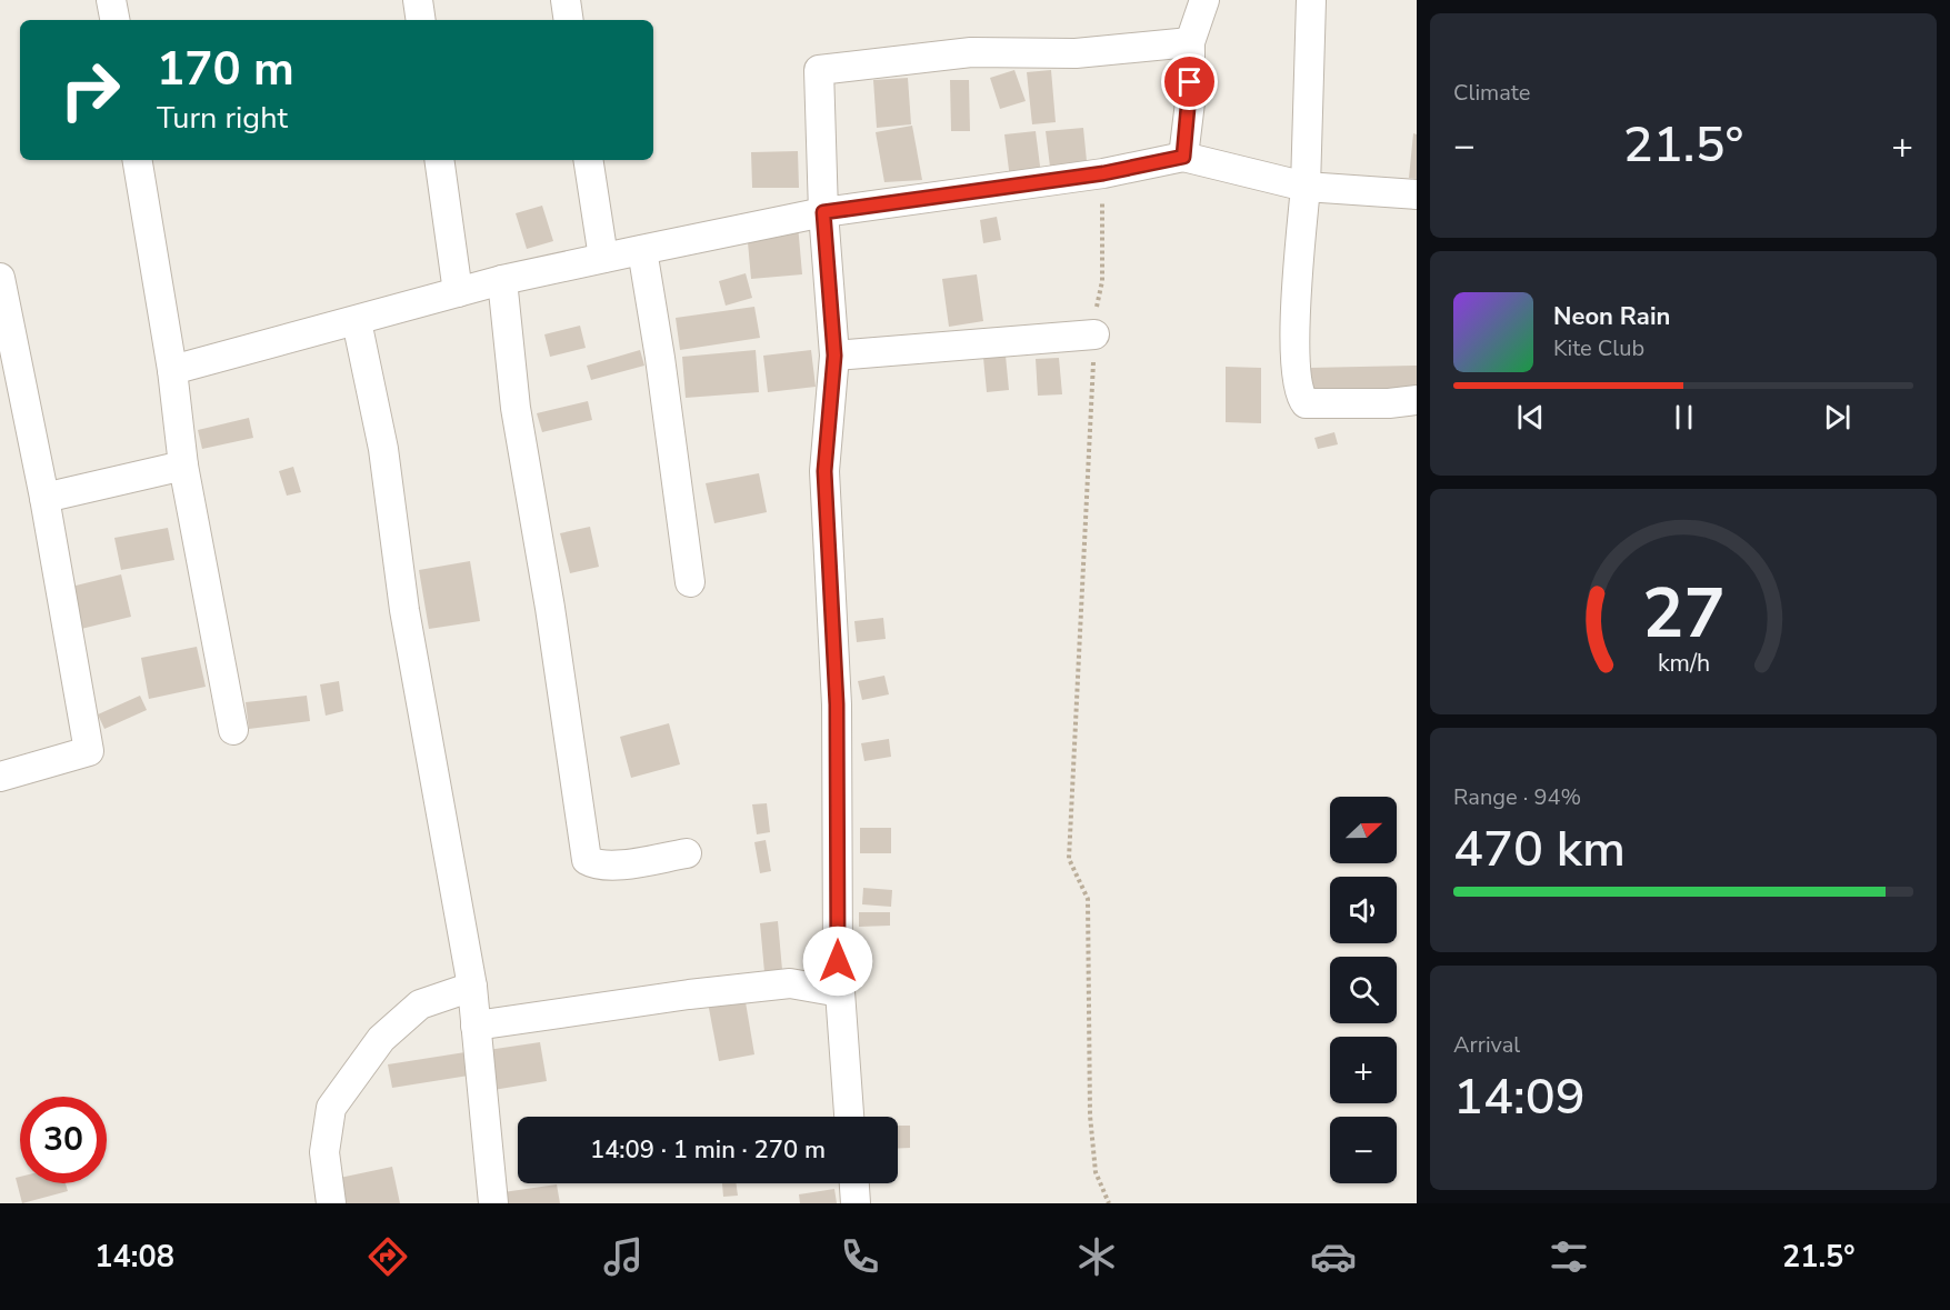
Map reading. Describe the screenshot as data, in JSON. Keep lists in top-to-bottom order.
{
  "north": "right",
  "page": {
    "tile": [
      "Climate",
      ["Range · 94%", "470 km"],
      ["Arrival", "14:09"]
    ],
    "turn": ["170 m", "Turn right"],
    "heat": ["−", "21.5°", "+"],
    "song": ["Neon Rain", "Kite Club"],
    "map_buttons": ["+", "−"],
    "limit": "30",
    "trip": "14:09 · 1 min · 270 m",
    "tabs": ["14:08", "21.5°"],
    "gauge": ["27", "km/h"]
  }
}
